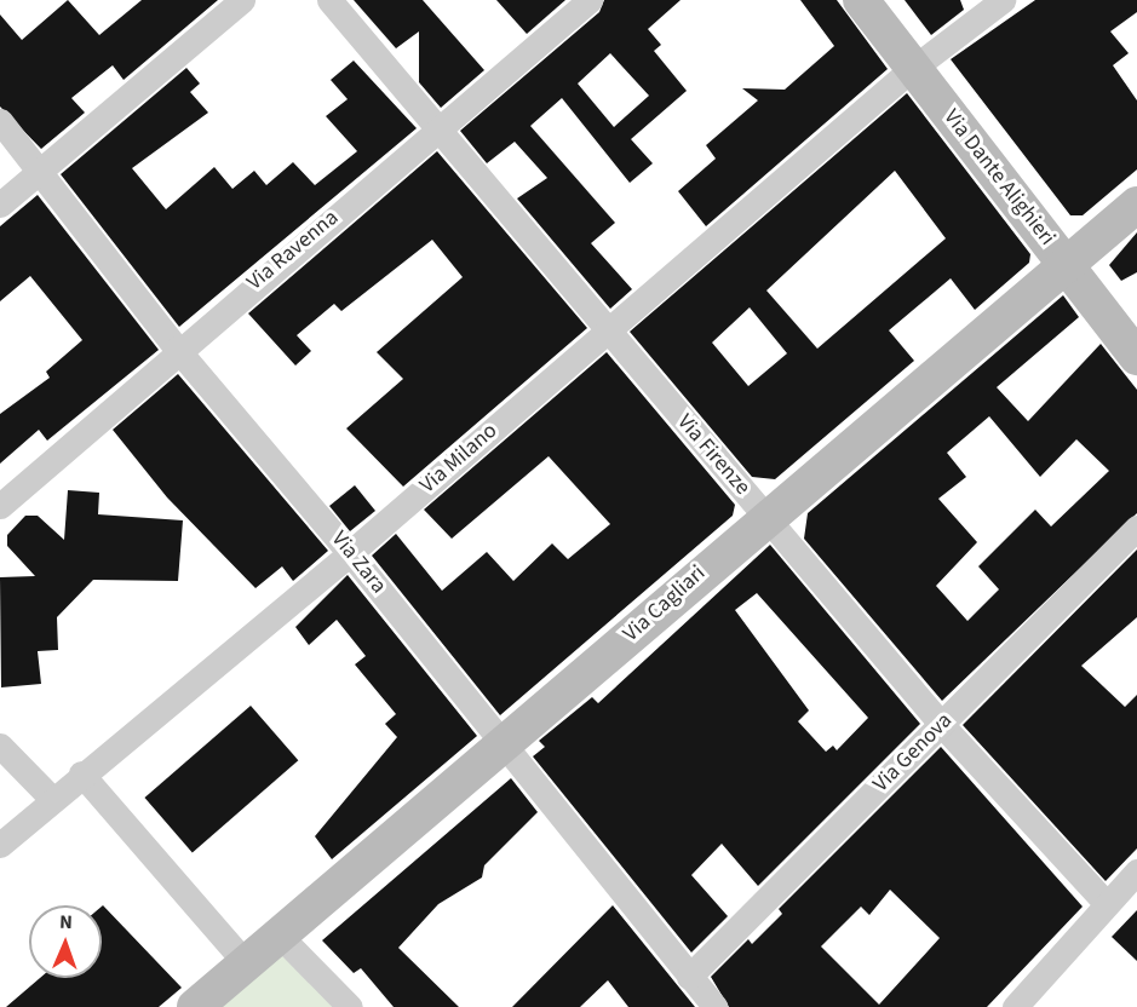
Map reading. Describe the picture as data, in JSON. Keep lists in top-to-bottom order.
{
  "streets": {
    "street": [
      "Via Dante Alighieri",
      "Via Ravenna",
      "Via Firenze",
      "Via Milano",
      "Via Zara",
      "Via Cagliari",
      "Via Genova"
    ]
  },
  "crossings": [
    ["Via Dante Alighieri", "Via Milano"],
    ["Via Dante Alighieri", "Via Cagliari"],
    ["Via Ravenna", "Via Firenze"],
    ["Via Ravenna", "Via Zara"],
    ["Via Firenze", "Via Milano"],
    ["Via Firenze", "Via Cagliari"],
    ["Via Firenze", "Via Genova"],
    ["Via Milano", "Via Zara"],
    ["Via Zara", "Via Cagliari"],
    ["Via Zara", "Via Genova"]
  ],
  "north": "top"
}
